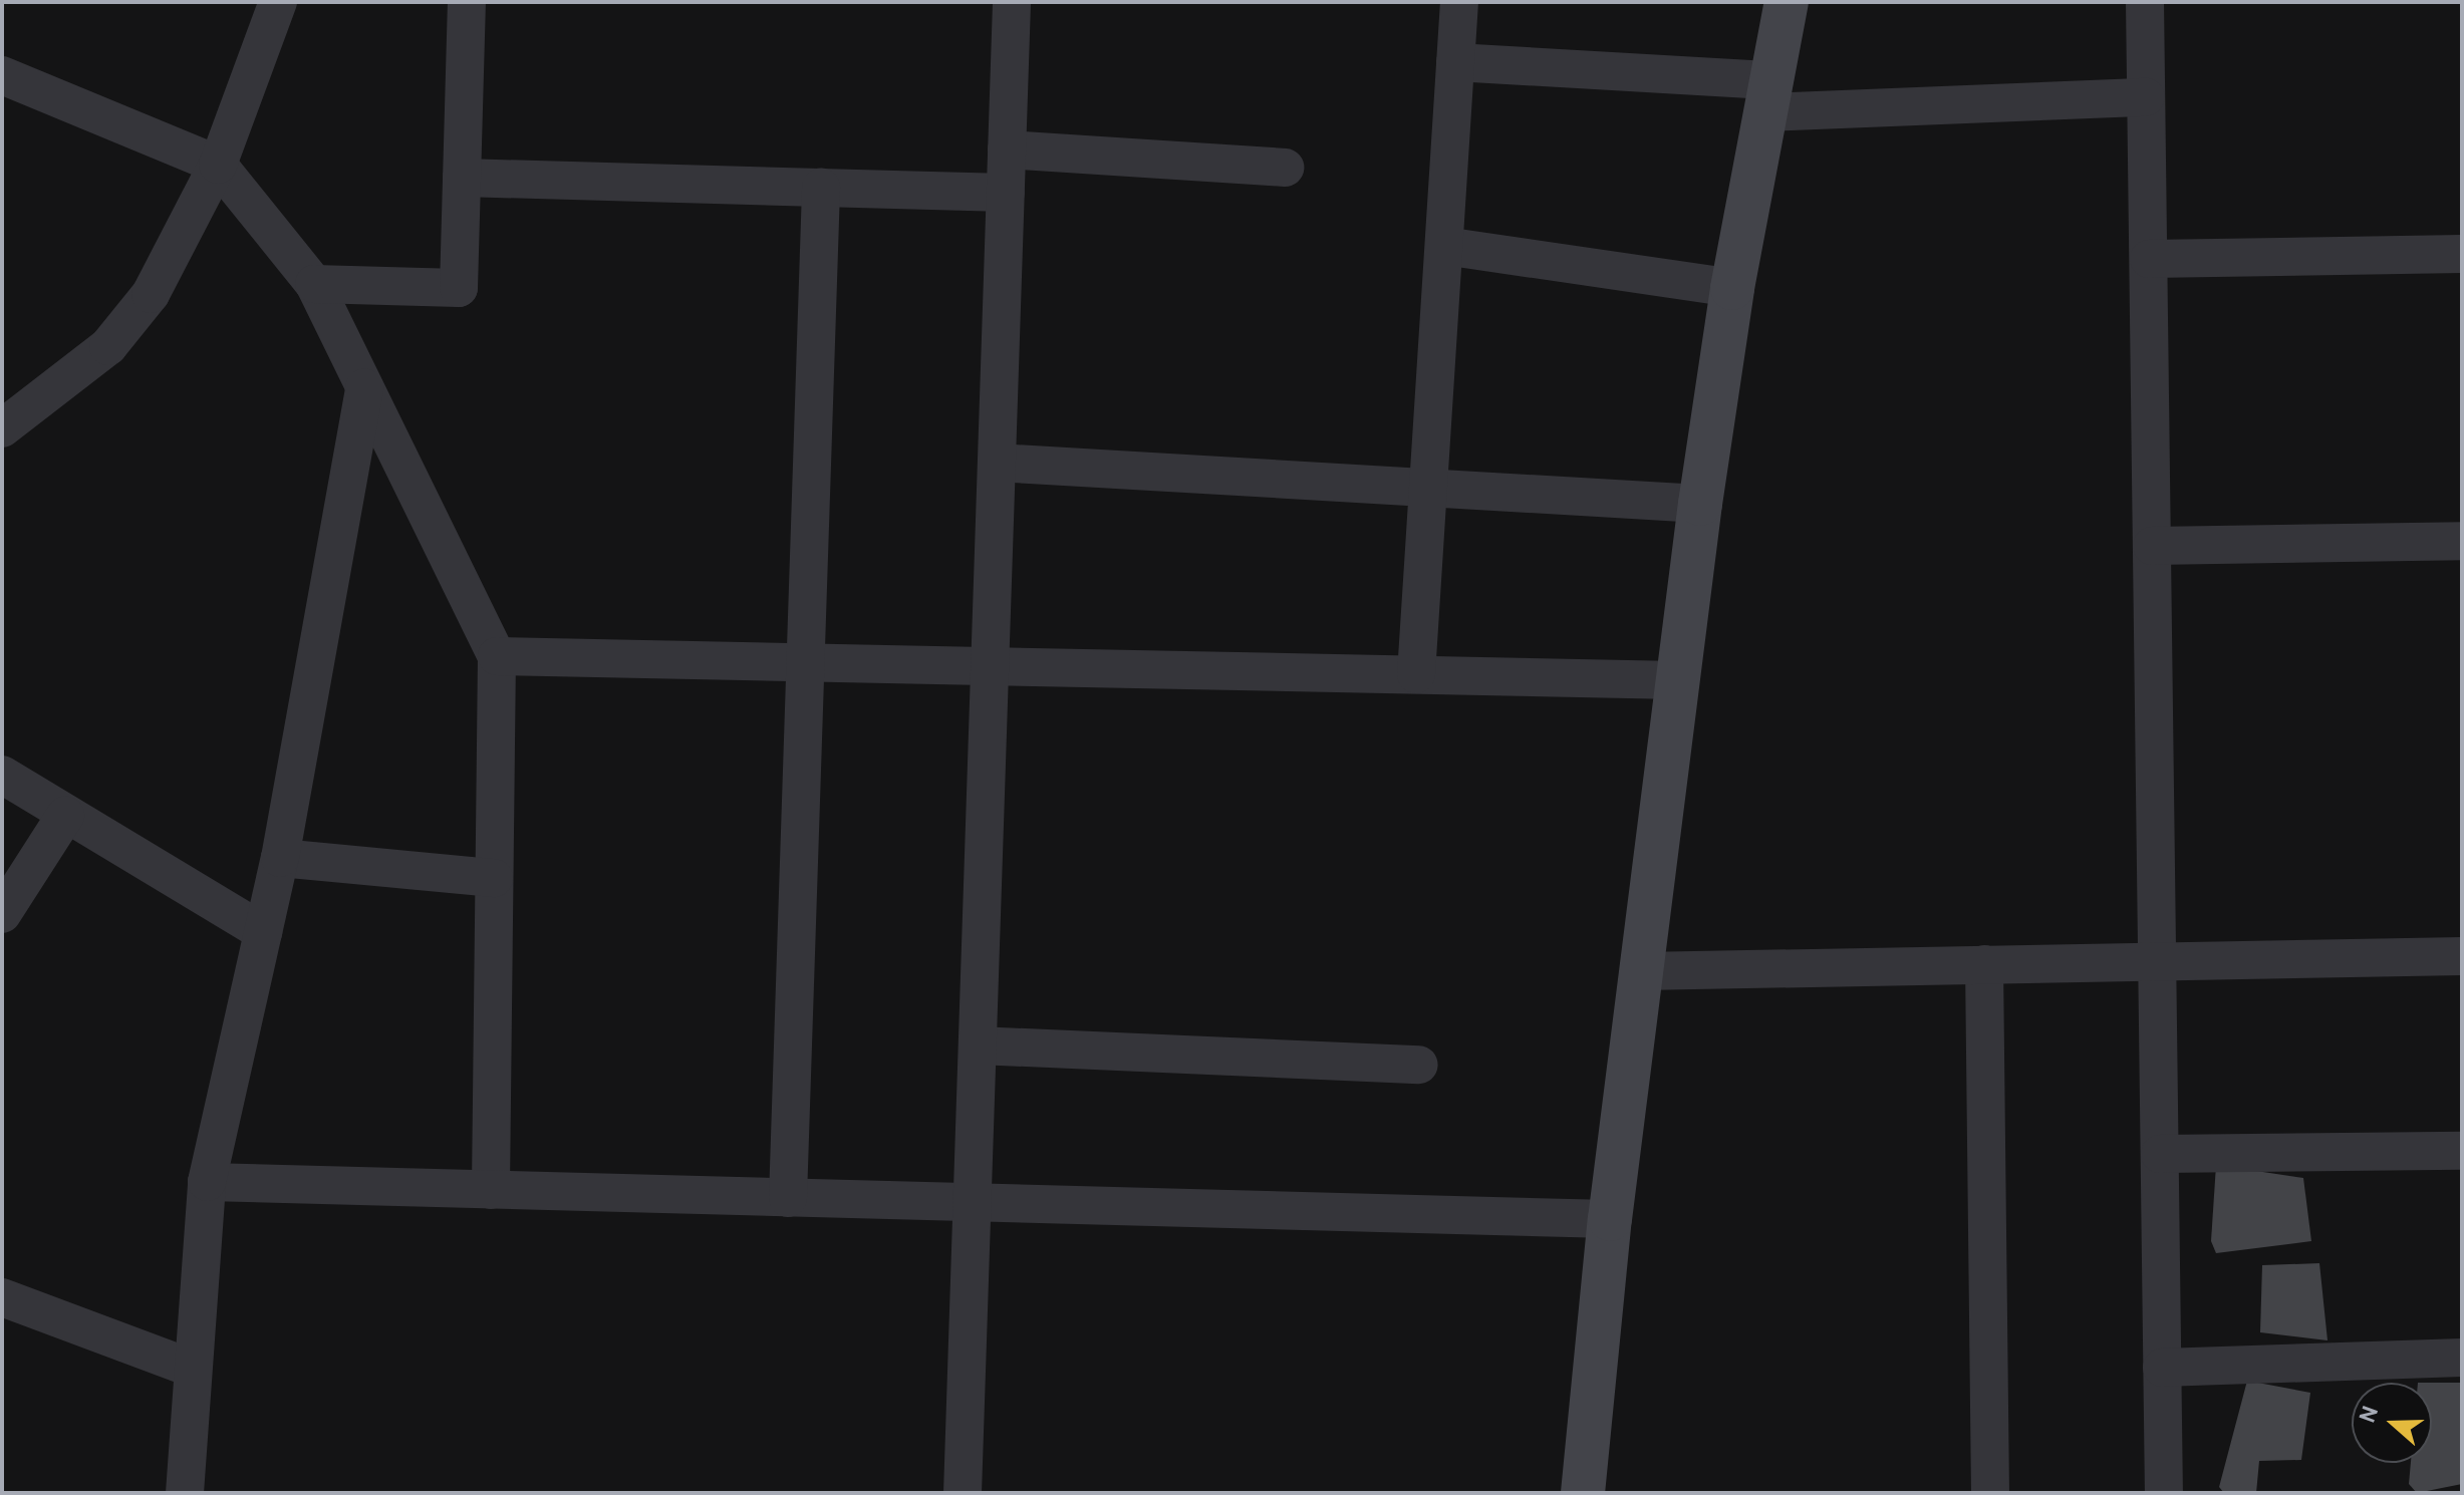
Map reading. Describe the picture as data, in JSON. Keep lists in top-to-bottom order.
{
  "north": "left"
}
